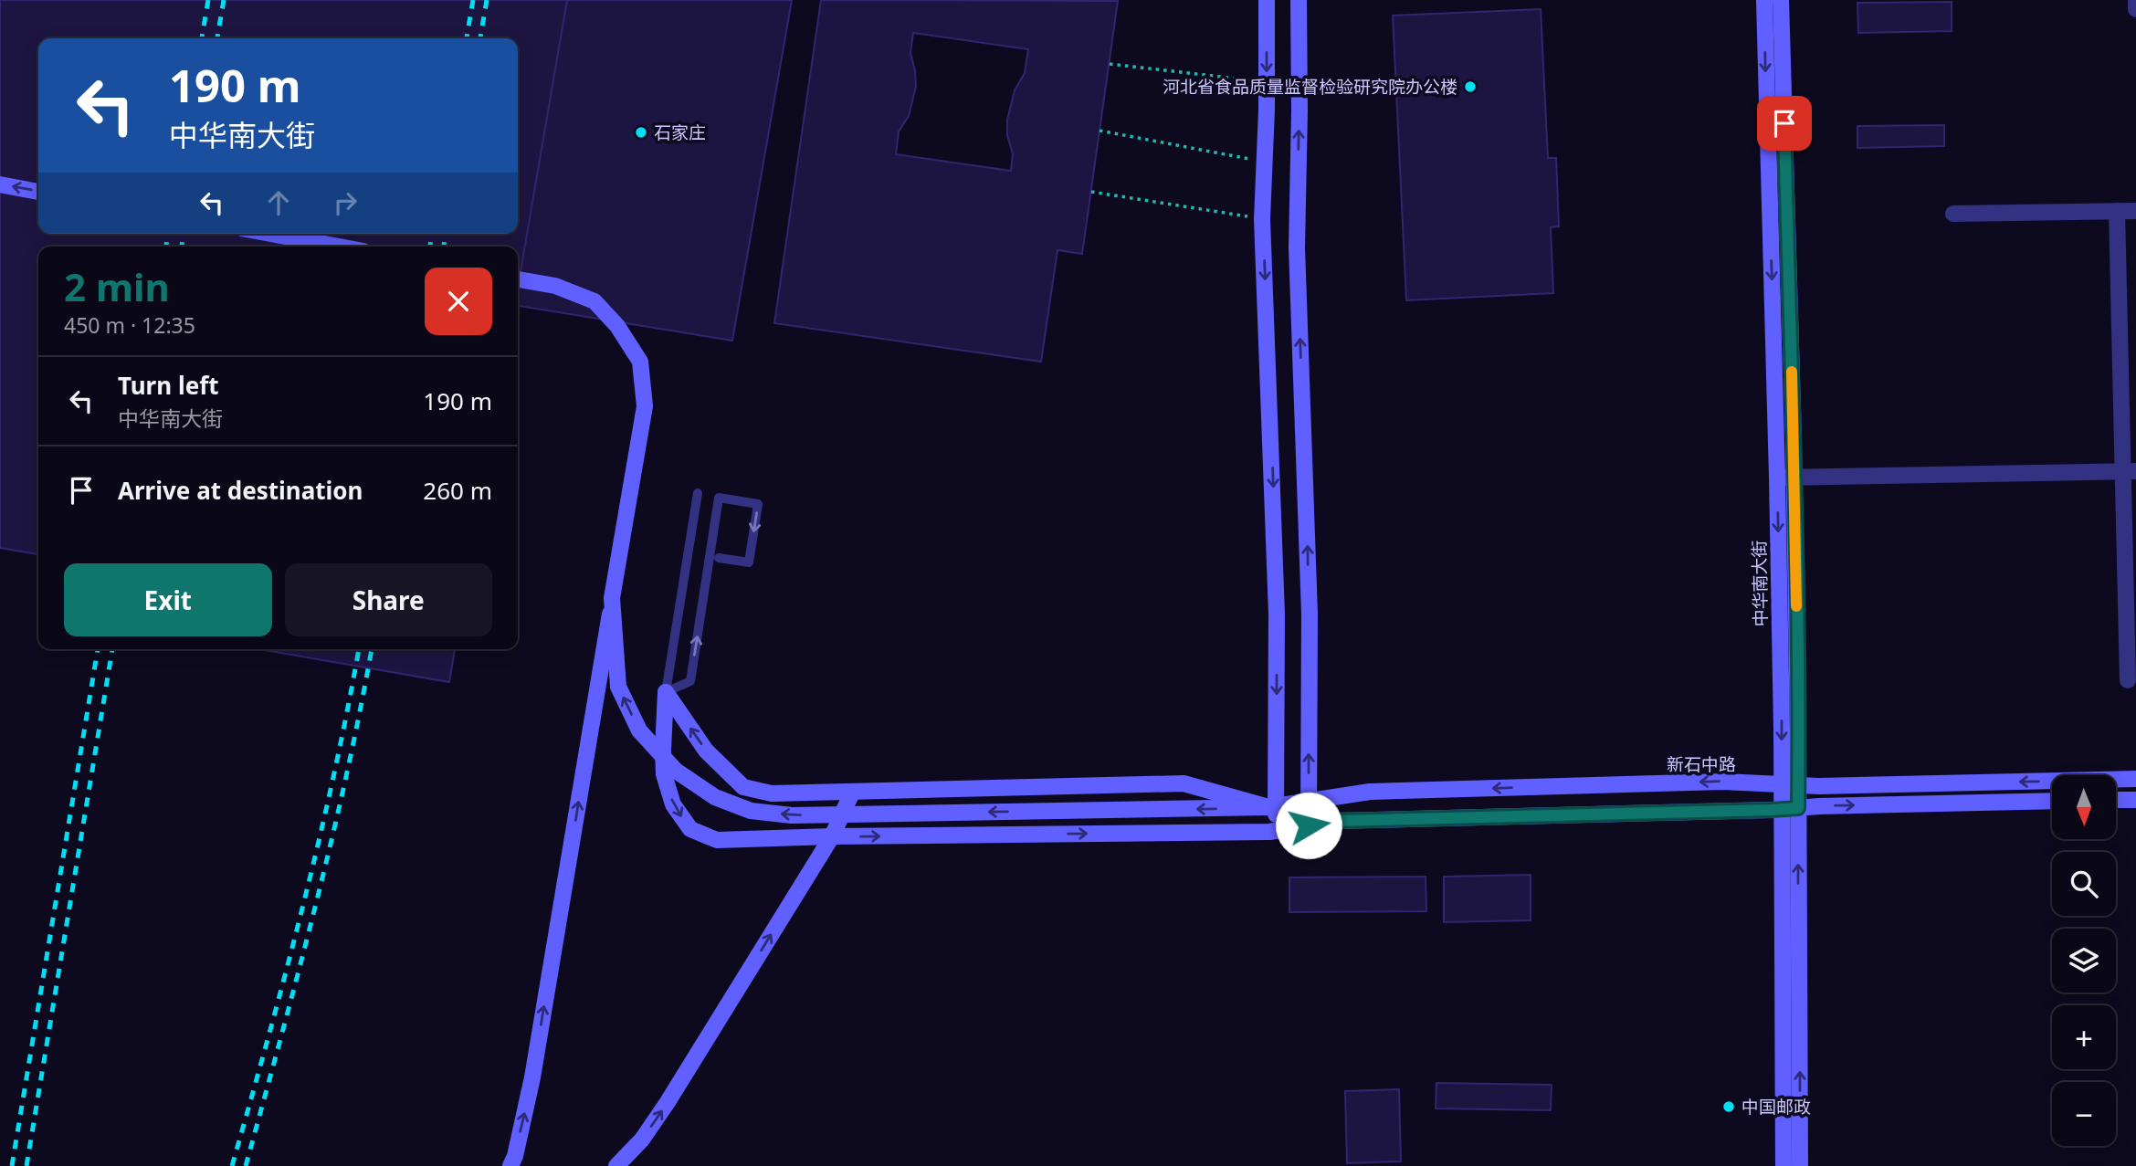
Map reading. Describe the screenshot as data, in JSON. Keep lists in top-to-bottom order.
{
  "streets": {
    "main road": ["中华南大街", "新石中路"]
  },
  "crossings": [
    ["中华南大街", "新石中路"]
  ],
  "places": ["河北省食品质量监督检验研究院办公楼", "石家庄", "中国邮政"],
  "north": "bottom",
  "page": {
    "turn": ["190 m", "中华南大街"],
    "heading": ["2 min", "450 m · 12:35"],
    "list": [
      {
        "name": "Turn left",
        "note": "中华南大街",
        "value": "190 m"
      },
      {
        "name": "Arrive at destination",
        "value": "260 m"
      }
    ],
    "buttons": ["Exit", "Share"],
    "map_buttons": ["+", "−"]
  }
}
